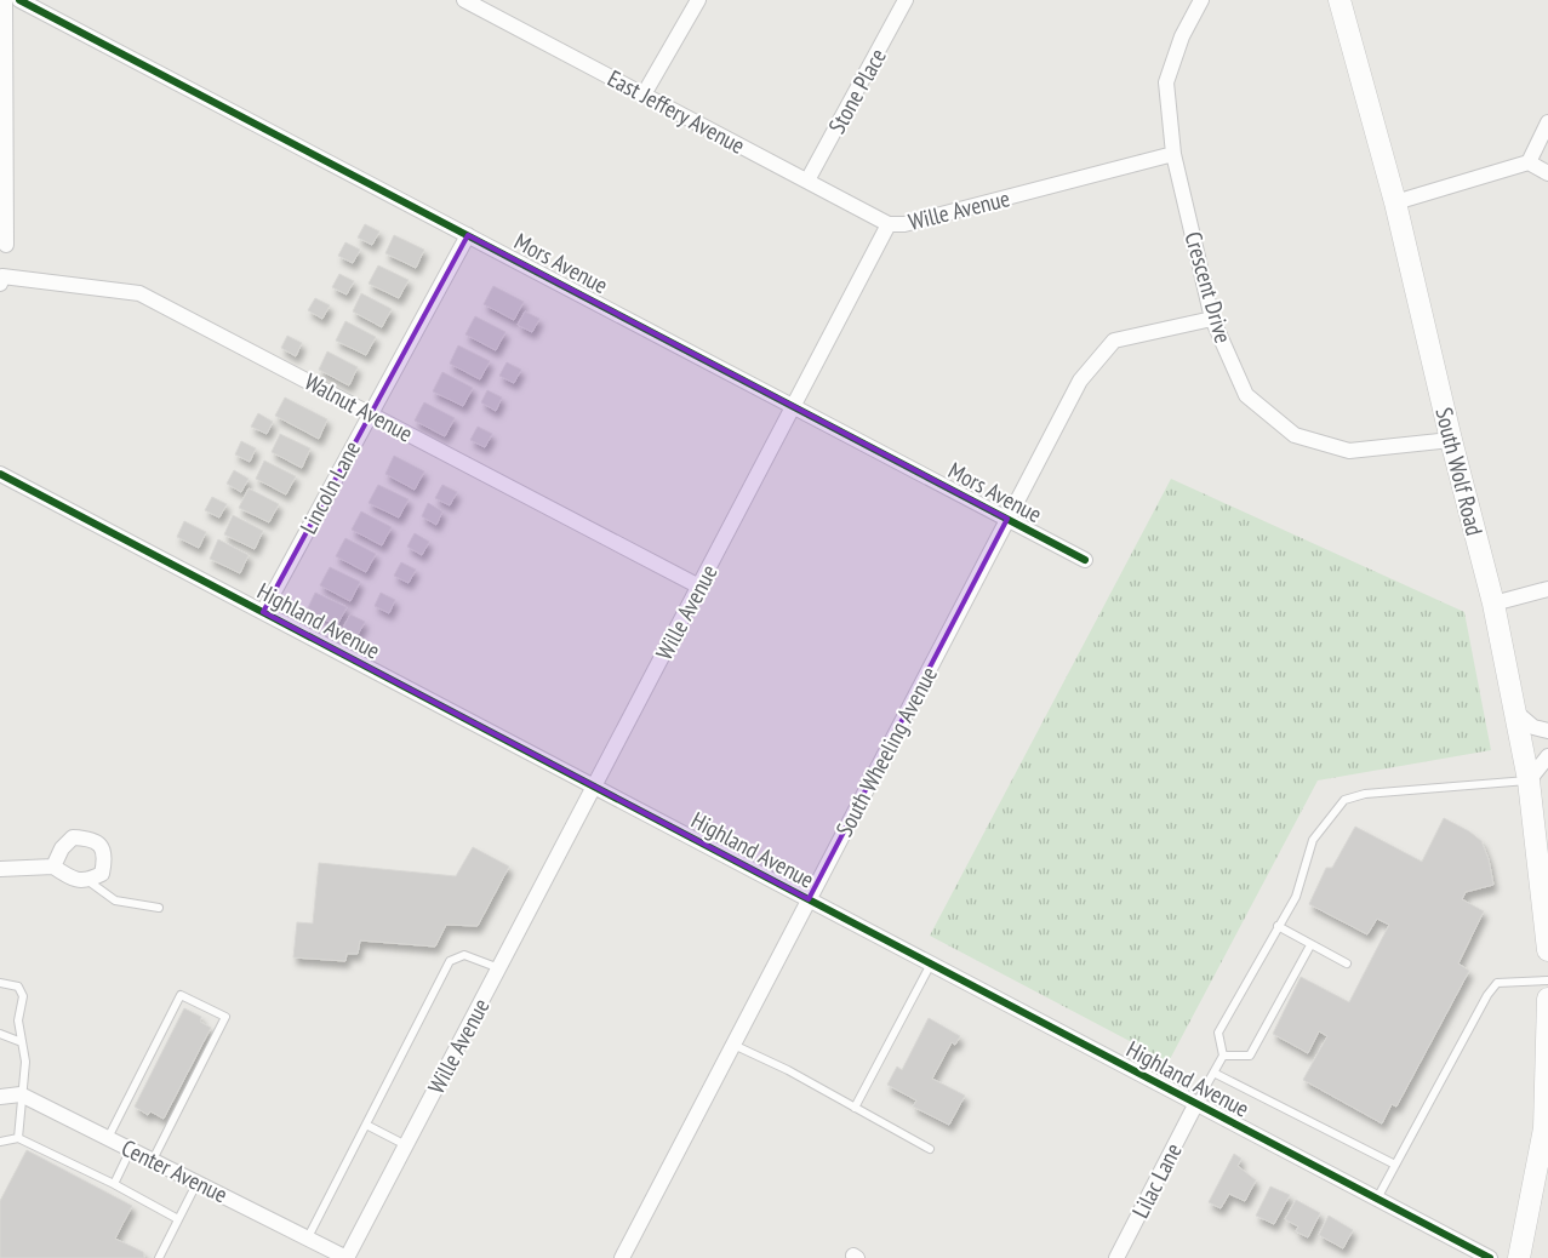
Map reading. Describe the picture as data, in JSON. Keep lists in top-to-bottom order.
{
  "streets": {
    "main road": ["South Wolf Road"],
    "street": [
      "Stone Place",
      "East Jeffery Avenue",
      "Wille Avenue",
      "Mors Avenue",
      "Crescent Drive",
      "Walnut Avenue",
      "Lincoln Lane",
      "Highland Avenue",
      "South Wheeling Avenue",
      "Center Avenue",
      "Lilac Lane"
    ]
  },
  "crossings": [
    ["Stone Place", "East Jeffery Avenue"],
    ["East Jeffery Avenue", "Wille Avenue"],
    ["Wille Avenue", "Mors Avenue"],
    ["Wille Avenue", "Crescent Drive"],
    ["Wille Avenue", "Walnut Avenue"],
    ["Wille Avenue", "Highland Avenue"],
    ["Wille Avenue", "Center Avenue"],
    ["Mors Avenue", "Lincoln Lane"],
    ["Mors Avenue", "South Wheeling Avenue"],
    ["Crescent Drive", "South Wolf Road"],
    ["Crescent Drive", "South Wheeling Avenue"],
    ["Walnut Avenue", "Lincoln Lane"],
    ["Lincoln Lane", "Highland Avenue"],
    ["Highland Avenue", "South Wheeling Avenue"],
    ["Highland Avenue", "Lilac Lane"]
  ]
}
